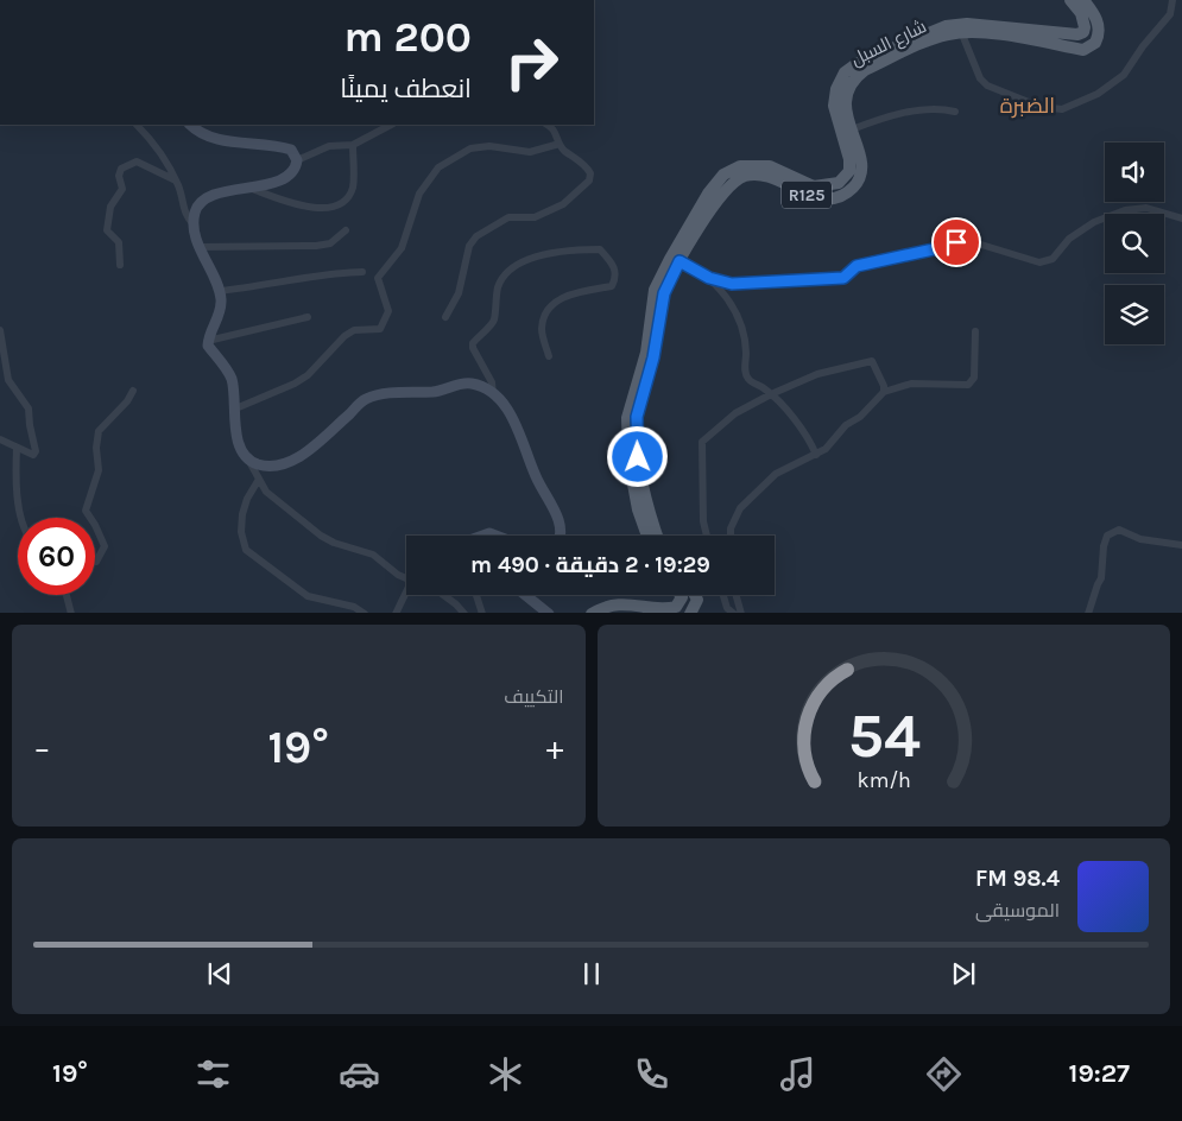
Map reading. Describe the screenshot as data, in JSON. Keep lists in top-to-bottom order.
{
  "streets": {
    "main road": ["شارع السبل", "R125"]
  },
  "districts": ["الضبرة"],
  "page": {
    "turn": ["200 m", "انعطف يمينًا"],
    "limit": "60",
    "trip": "19:29 · 2 دقيقة · 490 m",
    "tile": "التكييف",
    "heat": ["−", "19°", "+"],
    "song": ["98.4 FM", "الموسيقى"],
    "tabs": ["19:27", "19°"],
    "gauge": ["54", "km/h"]
  }
}
